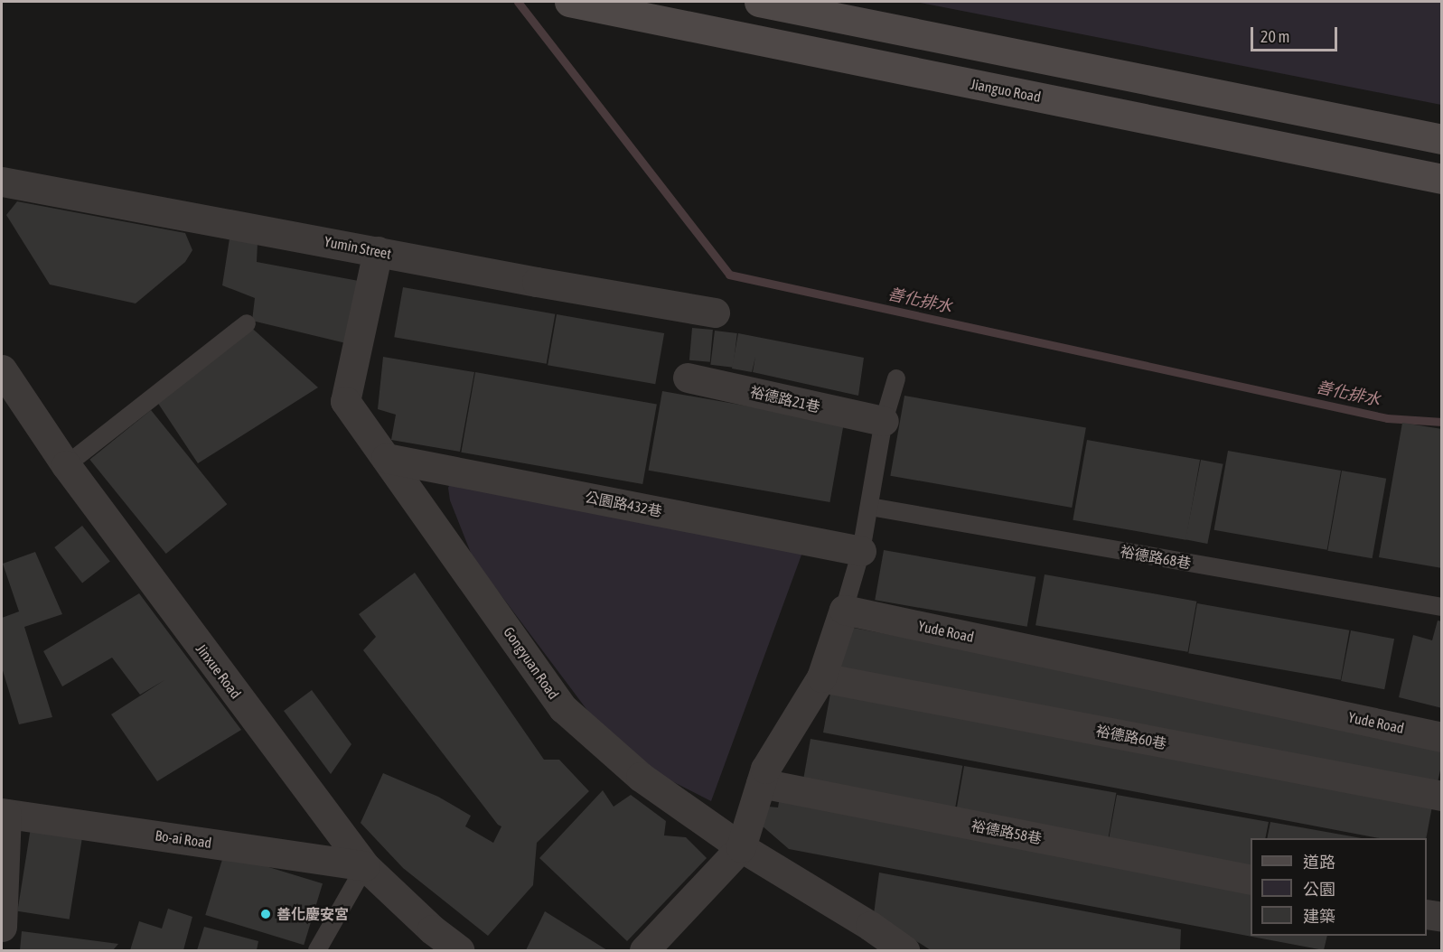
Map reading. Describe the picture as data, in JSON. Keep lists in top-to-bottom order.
{
  "streets": {
    "street": [
      "Jianguo Road",
      "Yumin Street",
      "裕德路21巷",
      "公園路432巷",
      "Yude Road",
      "Gongyuan Road",
      "Jinxue Road",
      "裕德路60巷",
      "裕德路58巷",
      "Bo-ai Road"
    ],
    "lane": ["裕德路68巷"]
  },
  "crossings": [
    ["Yumin Street", "Gongyuan Road"],
    ["公園路432巷", "Gongyuan Road"],
    ["Jinxue Road", "Bo-ai Road"]
  ],
  "water": ["善化排水"],
  "places": ["善化慶安宮"],
  "legend": ["道路", "公園", "建築"],
  "scale_bar": "20 m"
}
